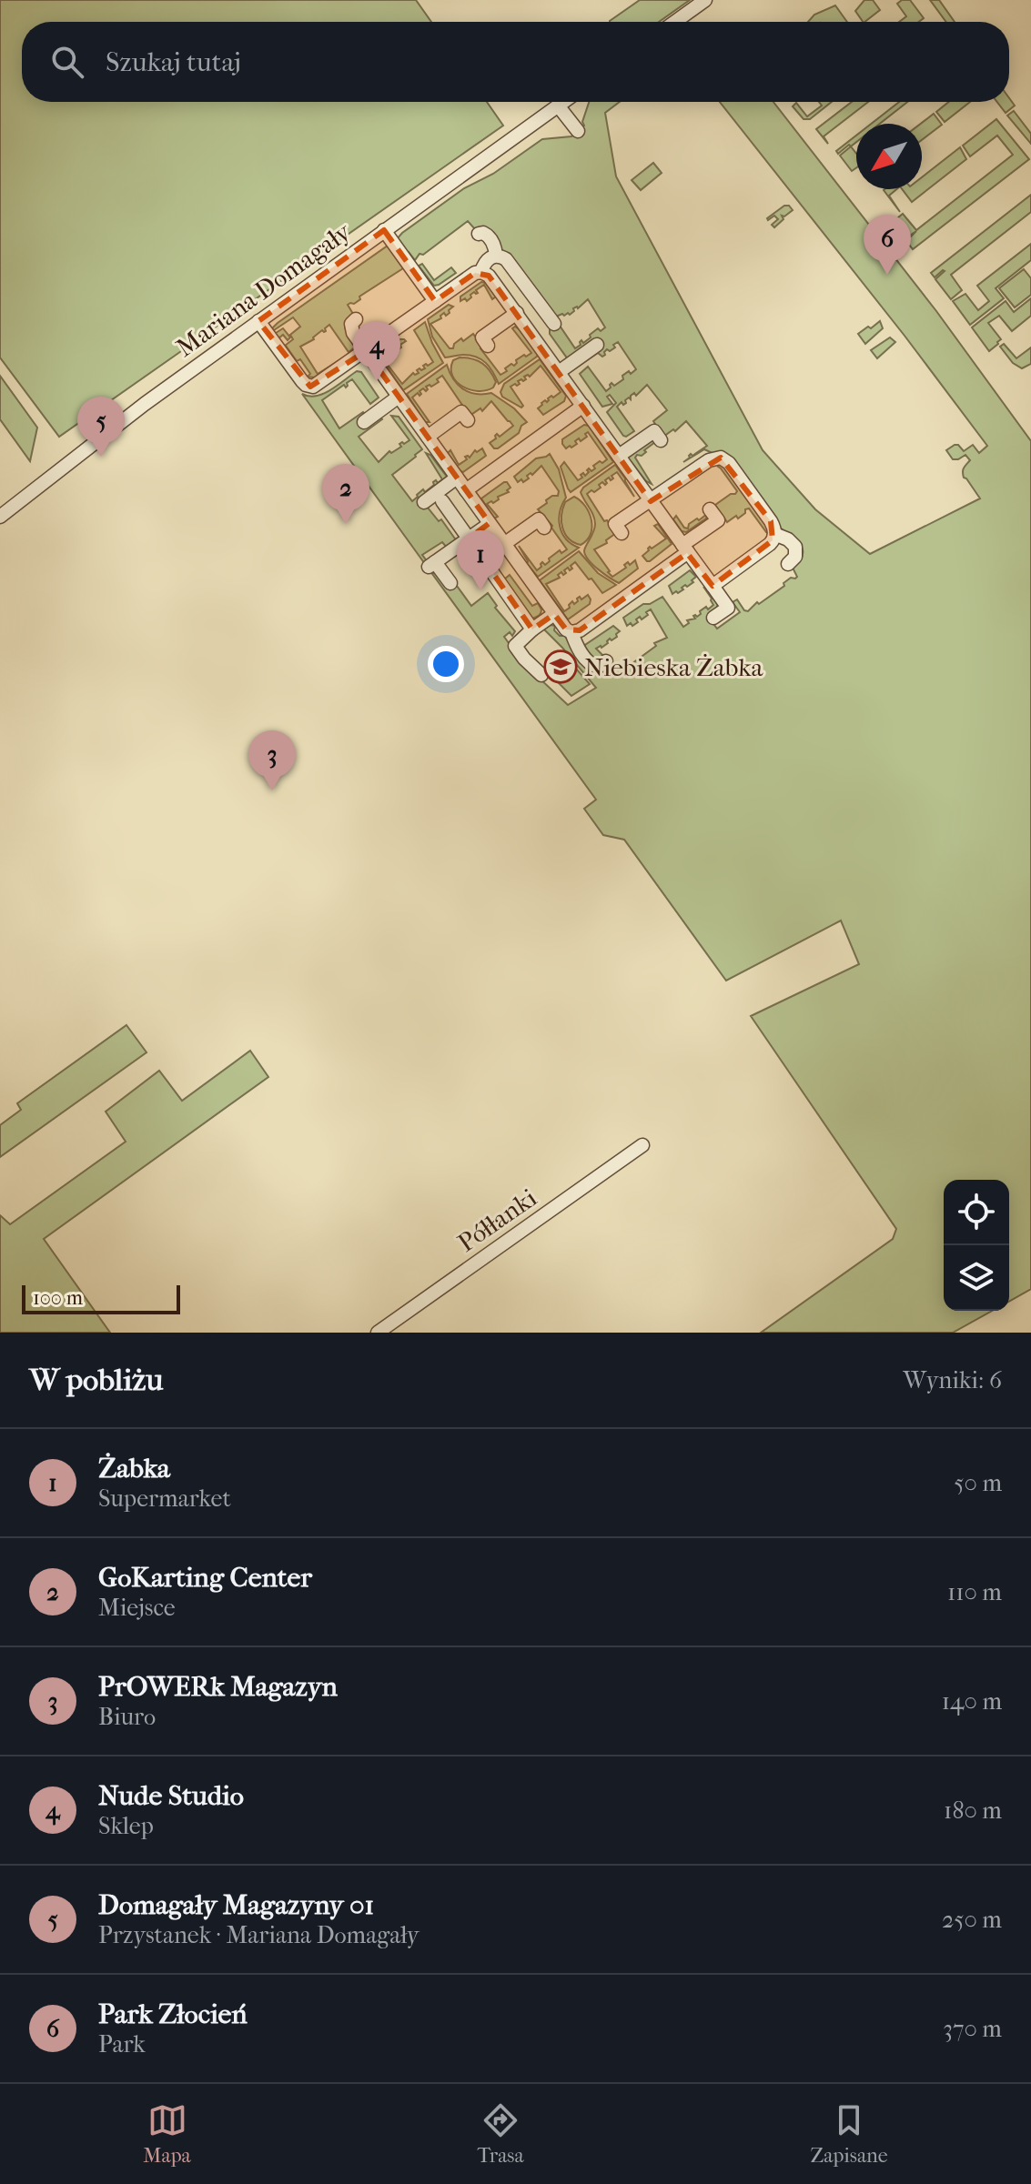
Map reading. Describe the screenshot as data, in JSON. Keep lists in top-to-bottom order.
{
  "streets": {
    "street": ["Mariana Domagały", "Półłanki"]
  },
  "places": {
    "school or university": ["Niebieska Żabka"]
  },
  "scale_bar": "100 m",
  "north": "bottom left",
  "page": {
    "search": "Szukaj tutaj",
    "pins": [
      "6",
      "4",
      "5",
      "2",
      "1",
      "3"
    ],
    "scale": "100 m",
    "heading": ["W pobliżu", "Wyniki: 6"],
    "list": [
      {
        "mark": "1",
        "name": "Żabka",
        "note": "Supermarket",
        "value": "50 m"
      },
      {
        "mark": "2",
        "name": "GoKarting Center",
        "note": "Miejsce",
        "value": "110 m"
      },
      {
        "mark": "3",
        "name": "PrOWERk Magazyn",
        "note": "Biuro",
        "value": "140 m"
      },
      {
        "mark": "4",
        "name": "Nude Studio",
        "note": "Sklep",
        "value": "180 m"
      },
      {
        "mark": "5",
        "name": "Domagały Magazyny 01",
        "note": "Przystanek · Mariana Domagały",
        "value": "250 m"
      },
      {
        "mark": "6",
        "name": "Park Złocień",
        "note": "Park",
        "value": "370 m"
      }
    ],
    "nav": ["Mapa", "Trasa", "Zapisane"]
  }
}
